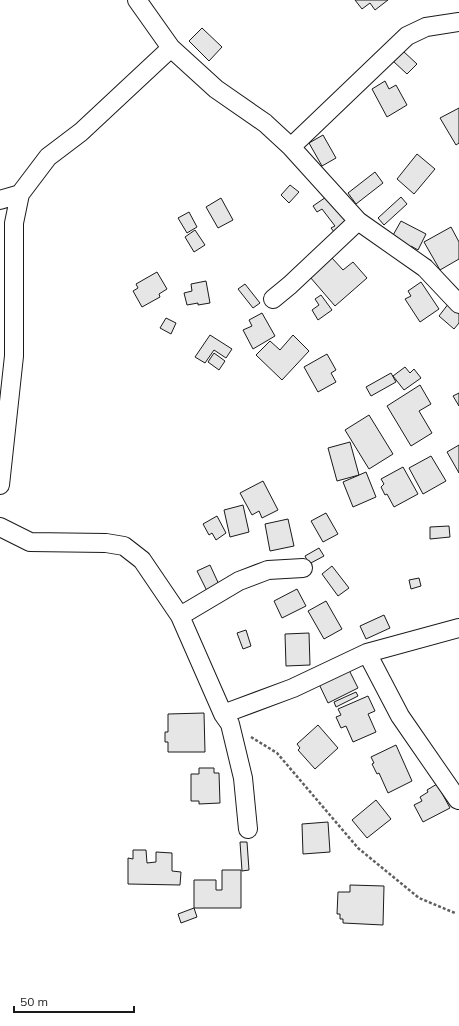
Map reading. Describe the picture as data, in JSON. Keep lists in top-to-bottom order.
{
  "scale_bar": "50 m"
}
